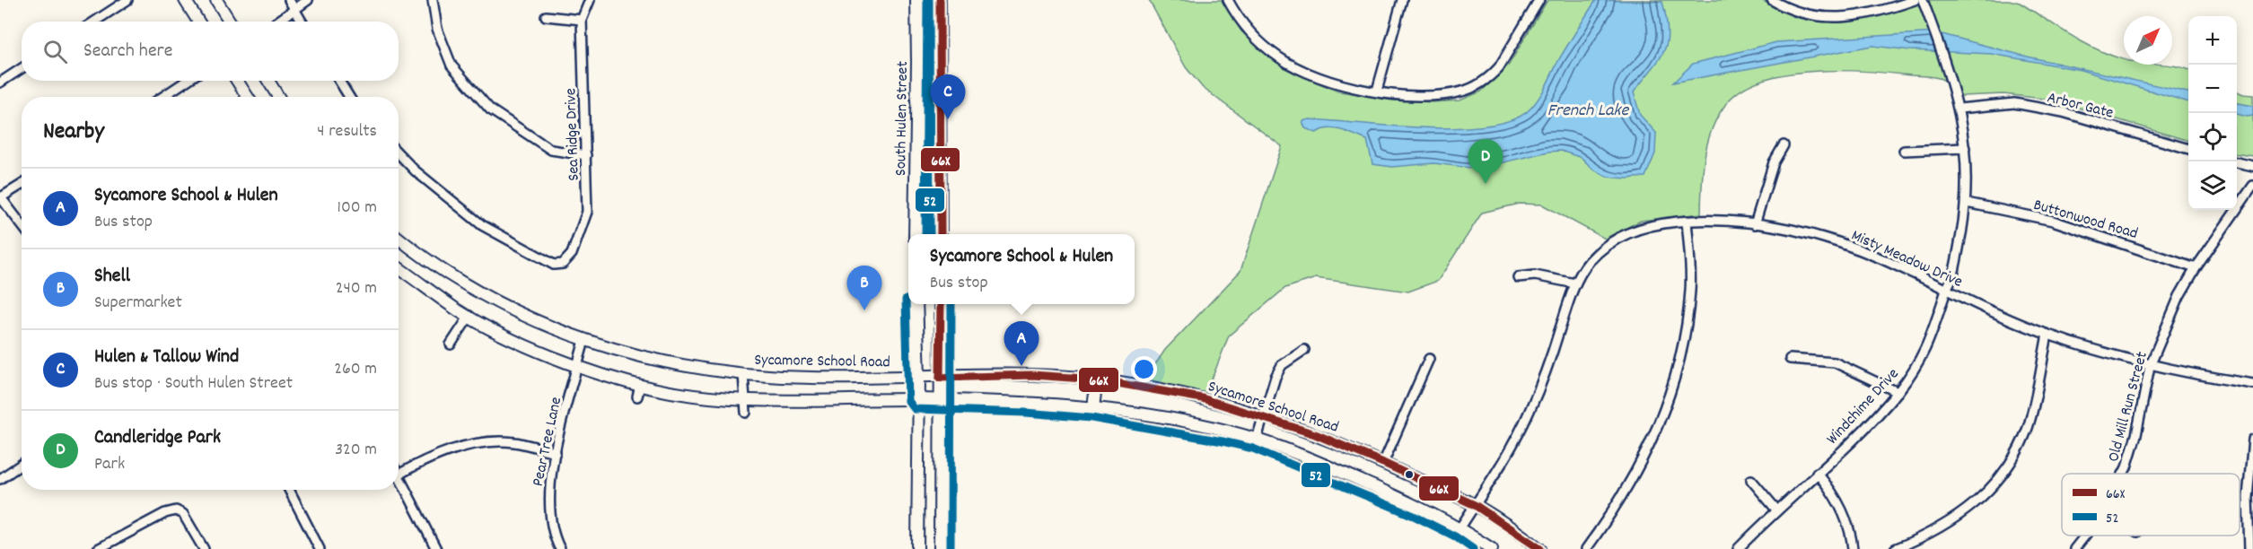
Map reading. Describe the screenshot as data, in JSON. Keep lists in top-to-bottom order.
{
  "streets": {
    "main road": ["South Hulen Street", "Sycamore School Road"],
    "street": [
      "Arbor Gate",
      "Sea Ridge Drive",
      "Buttonwood Road",
      "Misty Meadow Drive",
      "Windchime Drive",
      "Old Mill Run Street",
      "Pear Tree Lane"
    ]
  },
  "crossings": [
    ["Arbor Gate", "Windchime Drive"],
    ["Buttonwood Road", "Windchime Drive"],
    ["Buttonwood Road", "Old Mill Run Street"],
    ["Misty Meadow Drive", "Sycamore School Road"],
    ["Misty Meadow Drive", "Windchime Drive"],
    ["Misty Meadow Drive", "Old Mill Run Street"],
    ["Sycamore School Road", "Pear Tree Lane"]
  ],
  "water": ["French Lake"],
  "lines": ["transit line 66X", "transit line 52"],
  "legend": ["66X", "52"],
  "north": "top right",
  "page": {
    "map_buttons": ["+", "−"],
    "search": "Search here",
    "pins": [
      "C",
      "D",
      "B",
      "A"
    ],
    "heading": ["Nearby", "4 results"],
    "list": [
      {
        "mark": "A",
        "name": "Sycamore School & Hulen",
        "note": "Bus stop",
        "value": "100 m"
      },
      {
        "mark": "B",
        "name": "Shell",
        "note": "Supermarket",
        "value": "240 m"
      },
      {
        "mark": "C",
        "name": "Hulen & Tallow Wind",
        "note": "Bus stop · South Hulen Street",
        "value": "260 m"
      },
      {
        "mark": "D",
        "name": "Candleridge Park",
        "note": "Park",
        "value": "320 m"
      }
    ],
    "popup": ["Sycamore School & Hulen", "Bus stop"]
  }
}
